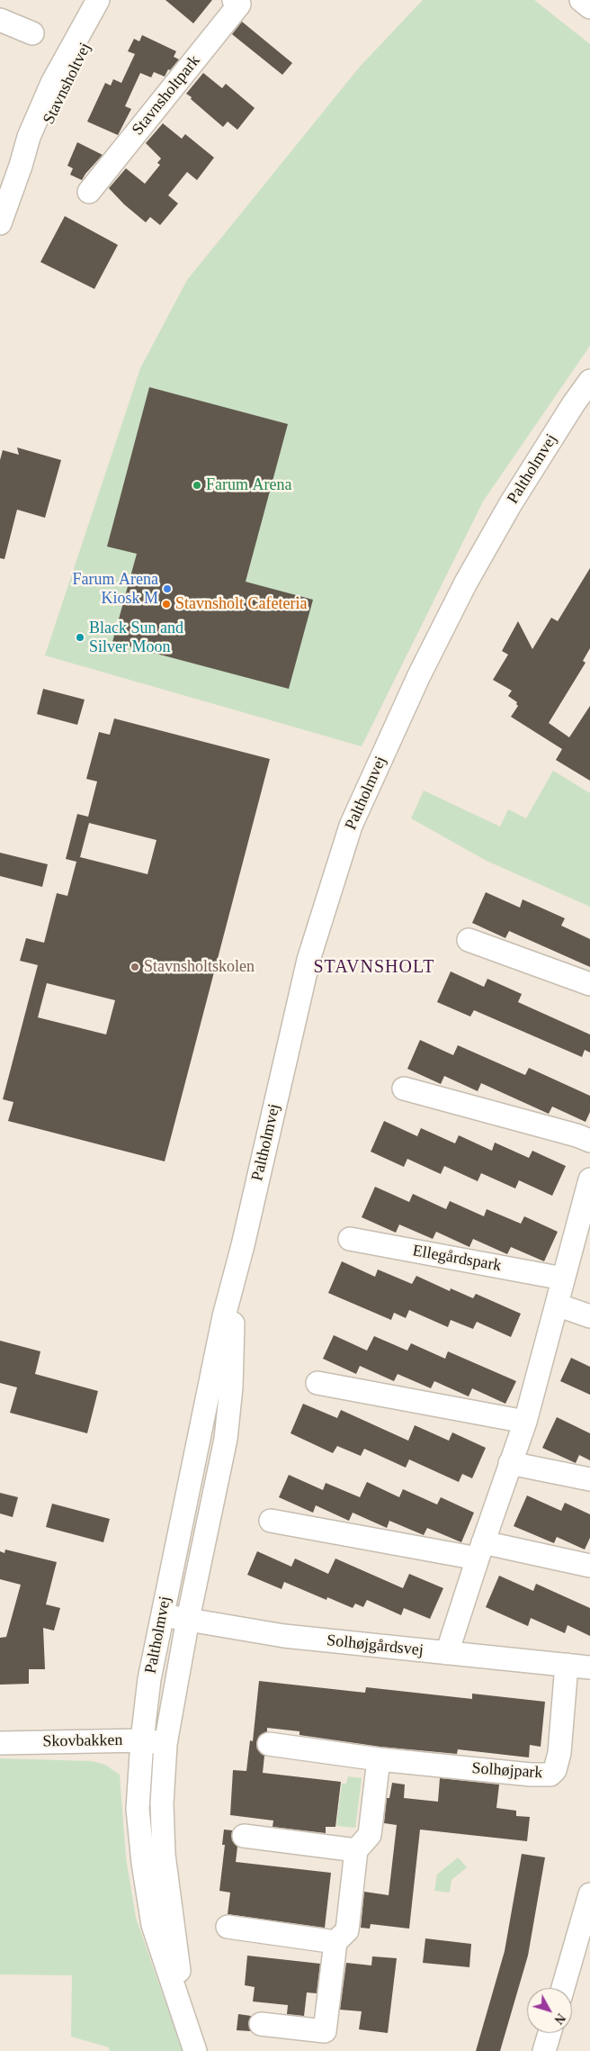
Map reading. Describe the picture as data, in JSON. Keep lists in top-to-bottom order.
{
  "streets": {
    "street": [
      "Stavnsholtvej",
      "Stavnsholtpark",
      "Paltholmvej",
      "Ellegårdspark",
      "Solhøjgårdsvej",
      "Skovbakken",
      "Solhøjpark"
    ]
  },
  "crossings": [
    ["Paltholmvej", "Solhøjgårdsvej"],
    ["Paltholmvej", "Skovbakken"],
    ["Solhøjgårdsvej", "Solhøjpark"]
  ],
  "districts": ["STAVNSHOLT"],
  "places": [
    "Farum Arena",
    "Farum Arena Kiosk M",
    "Stavnsholt Cafeteria",
    "Black Sun and Silver Moon",
    "Stavnsholtskolen"
  ],
  "north": "bottom right"
}
